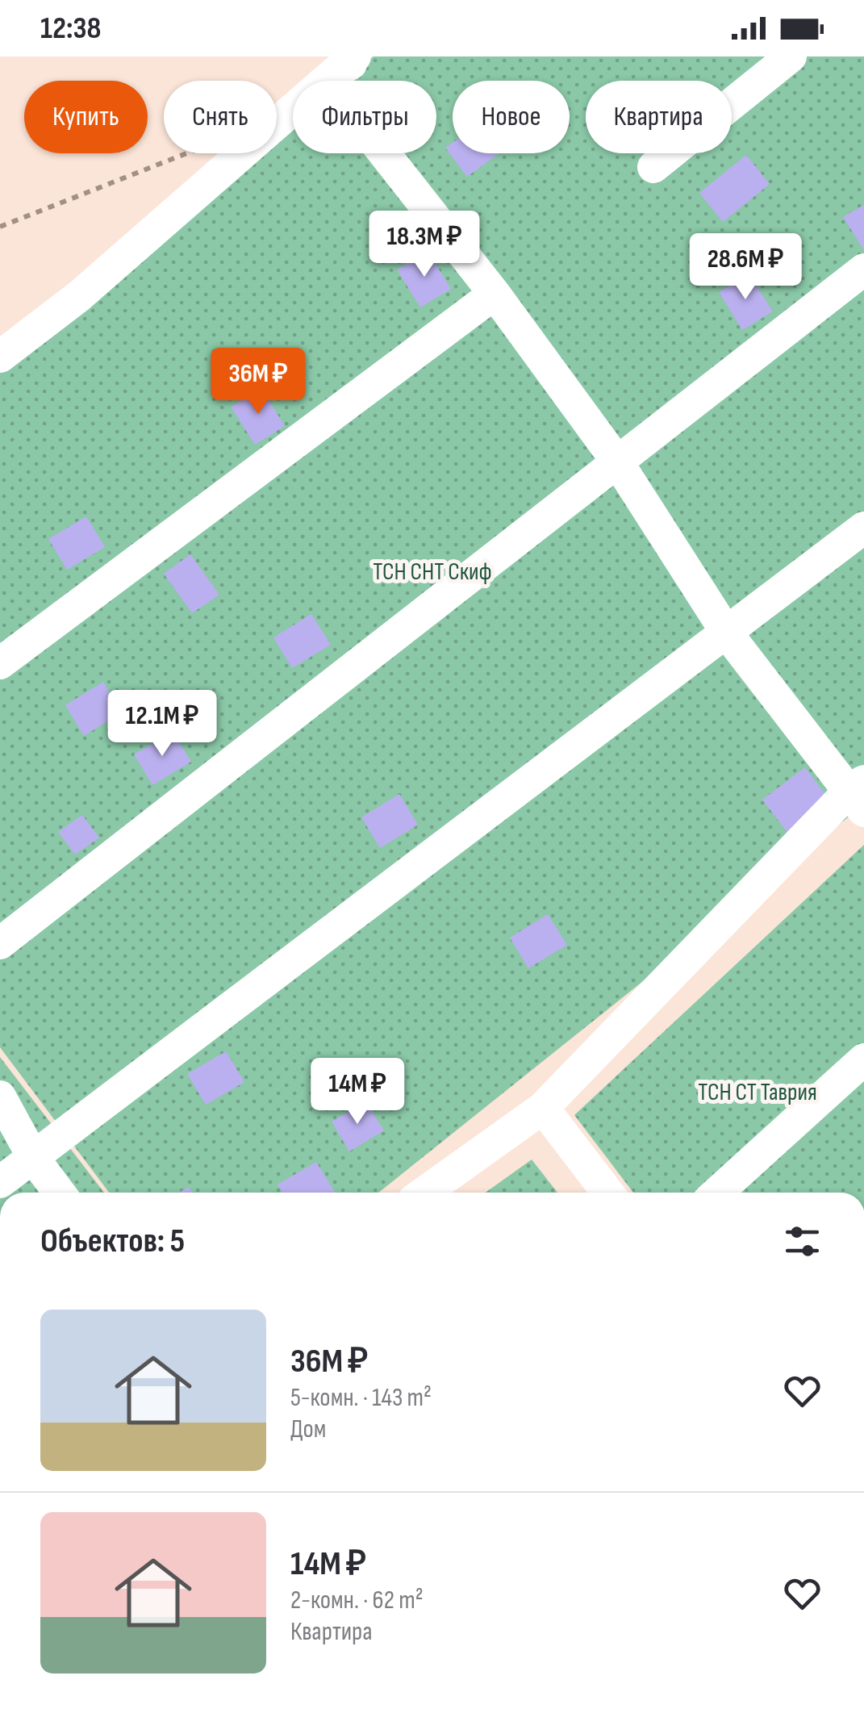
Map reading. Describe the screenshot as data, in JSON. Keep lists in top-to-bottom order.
{
  "parks": ["ТСН СНТ Скиф", "ТСН СТ Таврия"],
  "page": {
    "status": "12:38",
    "chip": [
      "Купить",
      "Снять",
      "Фильтры",
      "Новое",
      "Квартира"
    ],
    "price": [
      "18.3M ₽",
      "28.6M ₽",
      "36M ₽",
      "12.1M ₽",
      "14M ₽"
    ],
    "heading": "Объектов: 5",
    "list": [
      {
        "name": "36M ₽",
        "note": "5-комн. · 143 m² · Дом"
      },
      {
        "name": "14M ₽",
        "note": "2-комн. · 62 m² · Квартира"
      }
    ]
  }
}
